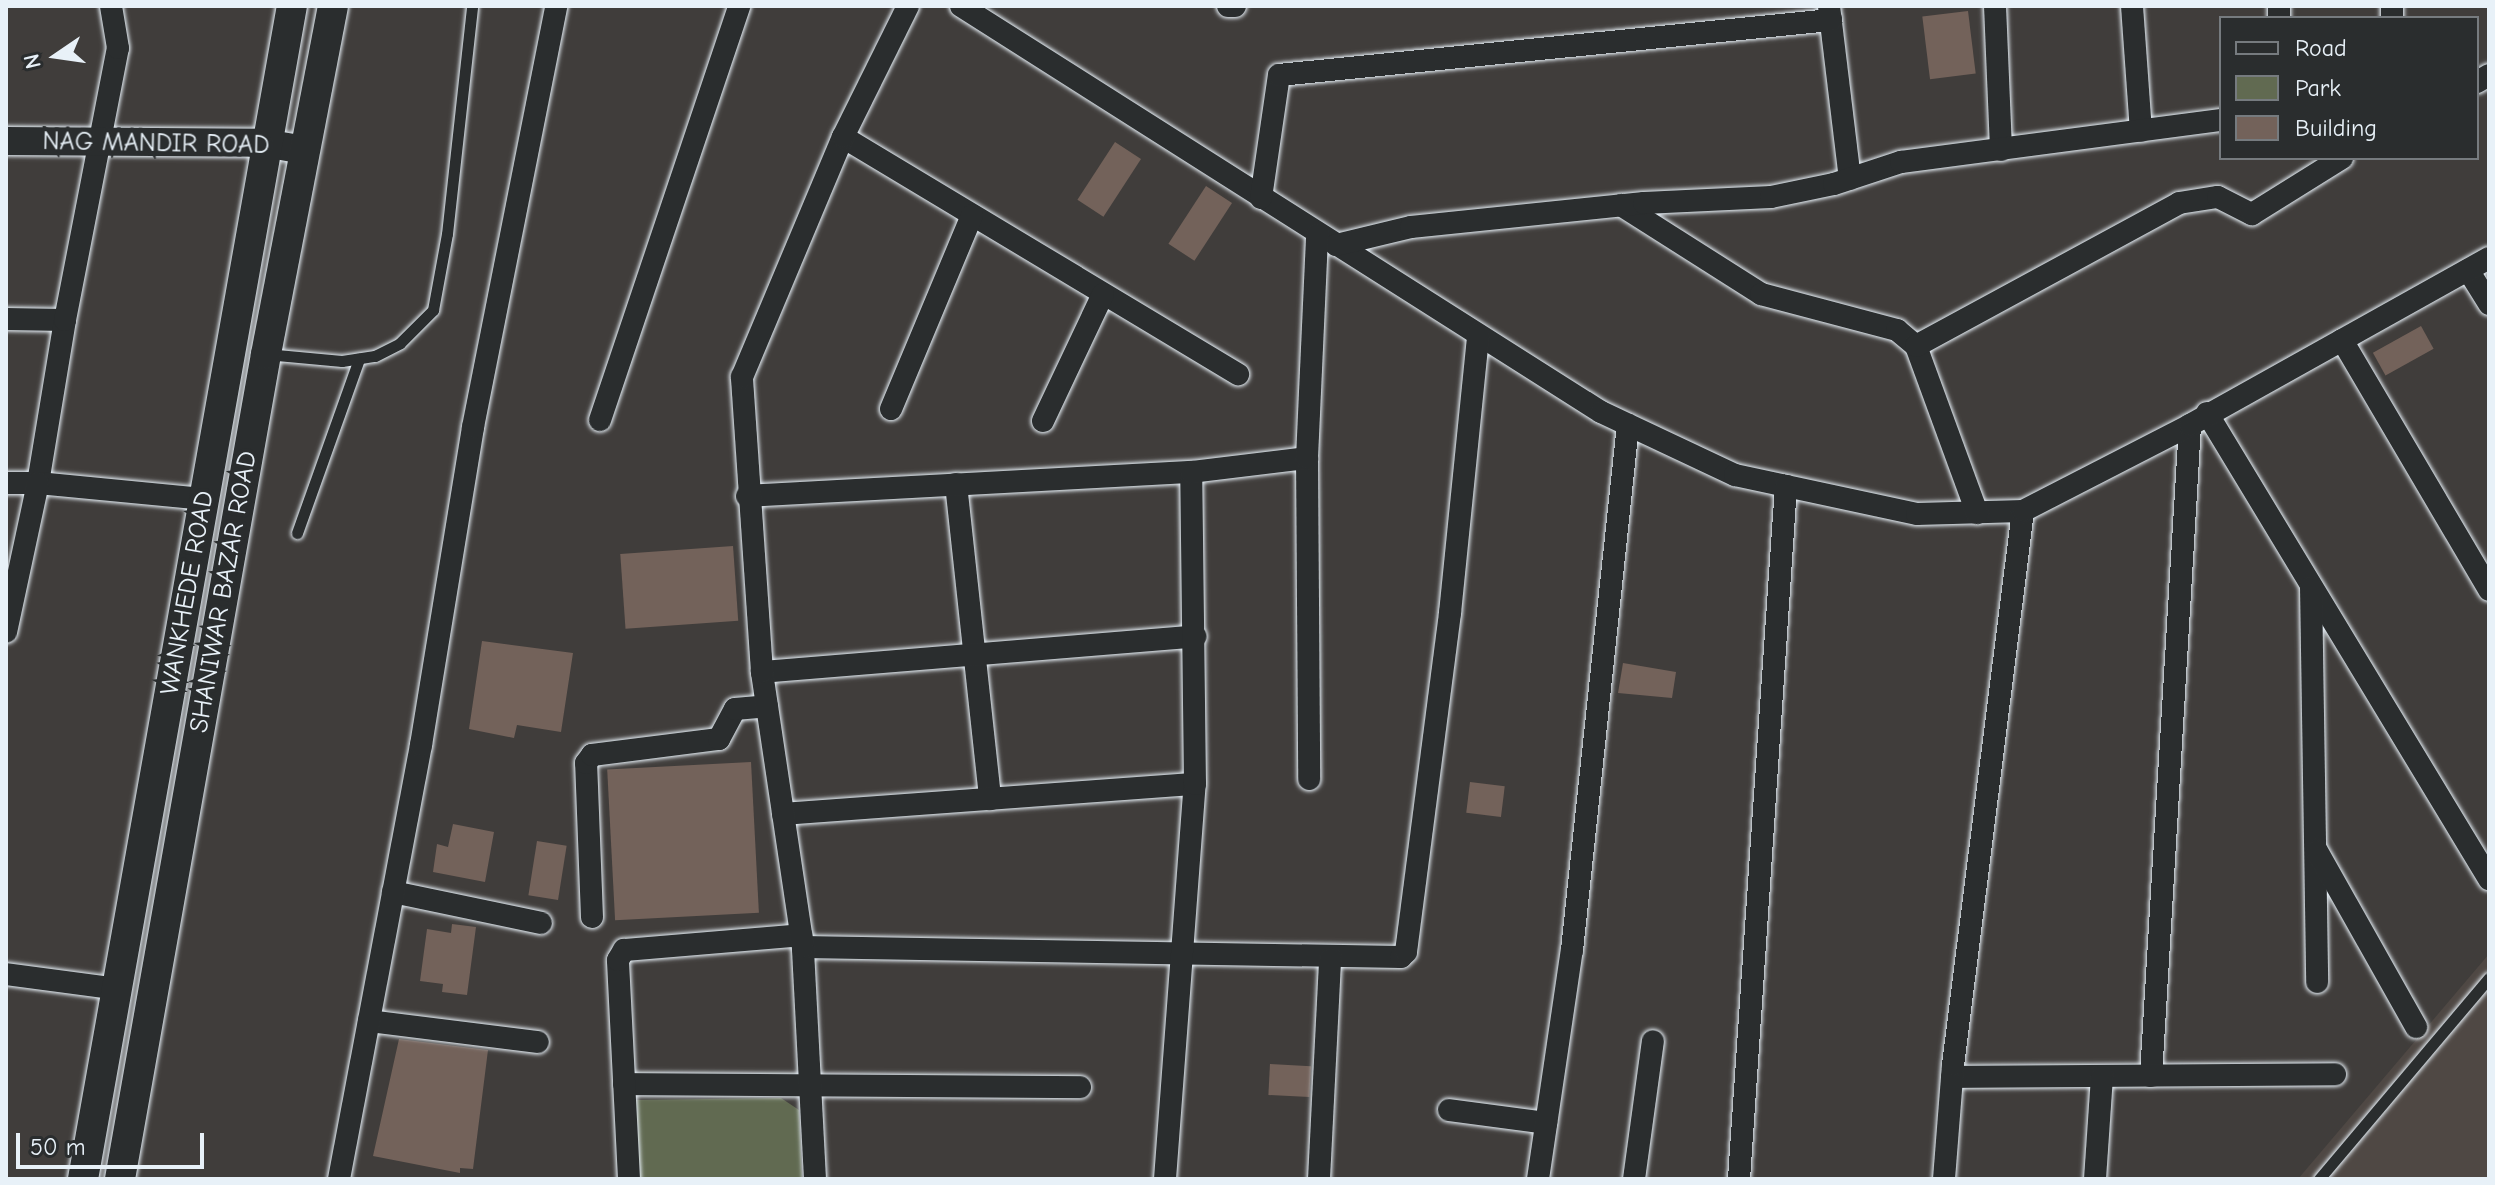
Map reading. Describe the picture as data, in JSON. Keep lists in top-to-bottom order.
{
  "streets": {
    "main road": ["SHANIWAR BAZAR ROAD", "WANKHEDE ROAD"],
    "street": ["NAG MANDIR ROAD"]
  },
  "crossings": [
    ["NAG MANDIR ROAD", "SHANIWAR BAZAR ROAD"],
    ["NAG MANDIR ROAD", "WANKHEDE ROAD"]
  ],
  "legend": ["Road", "Park", "Building"],
  "scale_bar": "50 m",
  "north": "left"
}
